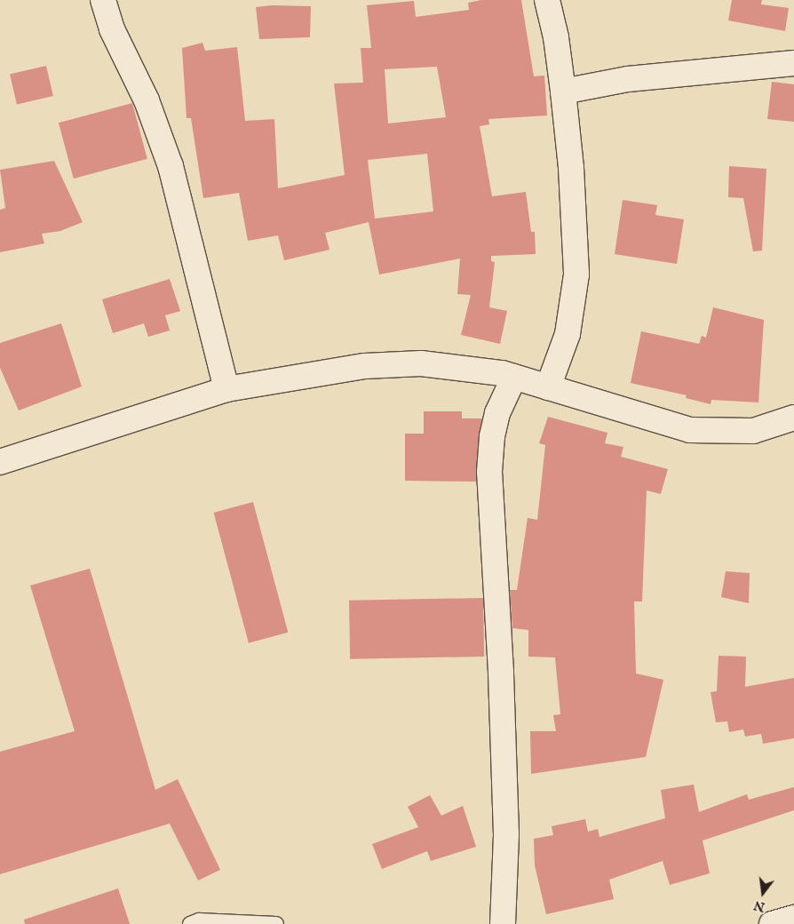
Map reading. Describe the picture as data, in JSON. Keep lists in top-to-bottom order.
{
  "north": "bottom"
}
